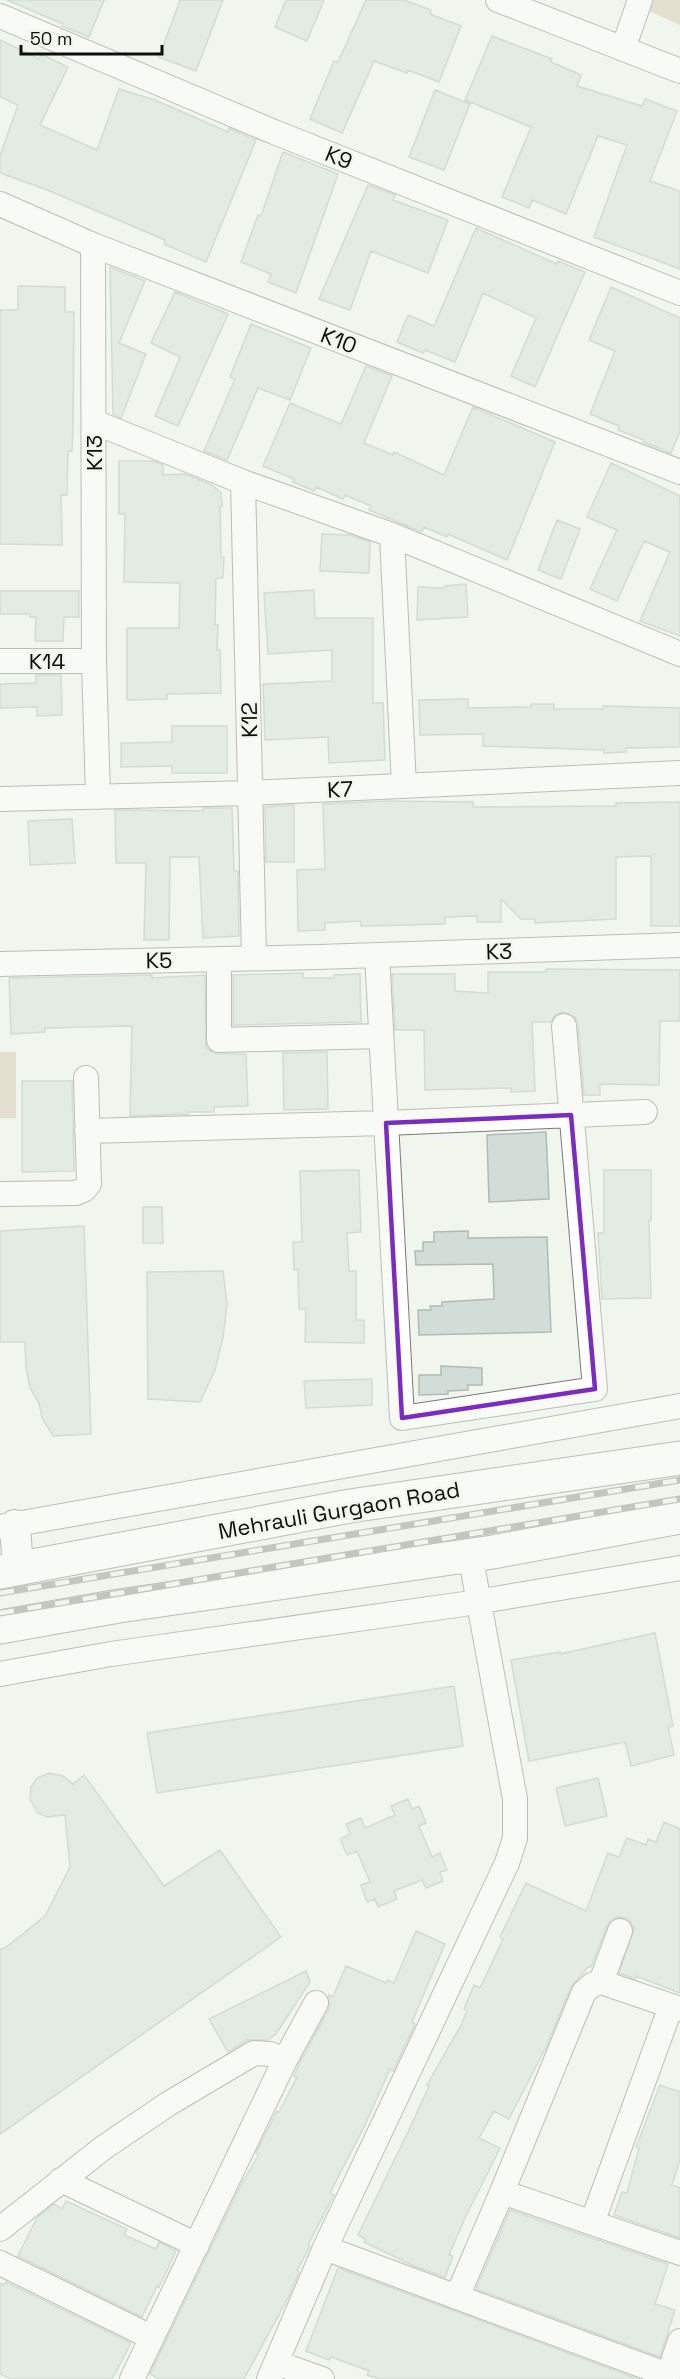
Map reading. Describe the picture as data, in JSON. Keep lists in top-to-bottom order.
{
  "streets": {
    "highway": ["Mehrauli Gurgaon Road"],
    "street": [
      "K9",
      "K10",
      "K13",
      "K14",
      "K12",
      "K7",
      "K3",
      "K5"
    ]
  },
  "crossings": [
    ["K10", "K13"],
    ["K13", "K14"],
    ["K13", "K7"],
    ["K12", "K7"],
    ["K12", "K5"],
    ["K3", "K5"]
  ],
  "scale_bar": "50 m"
}
